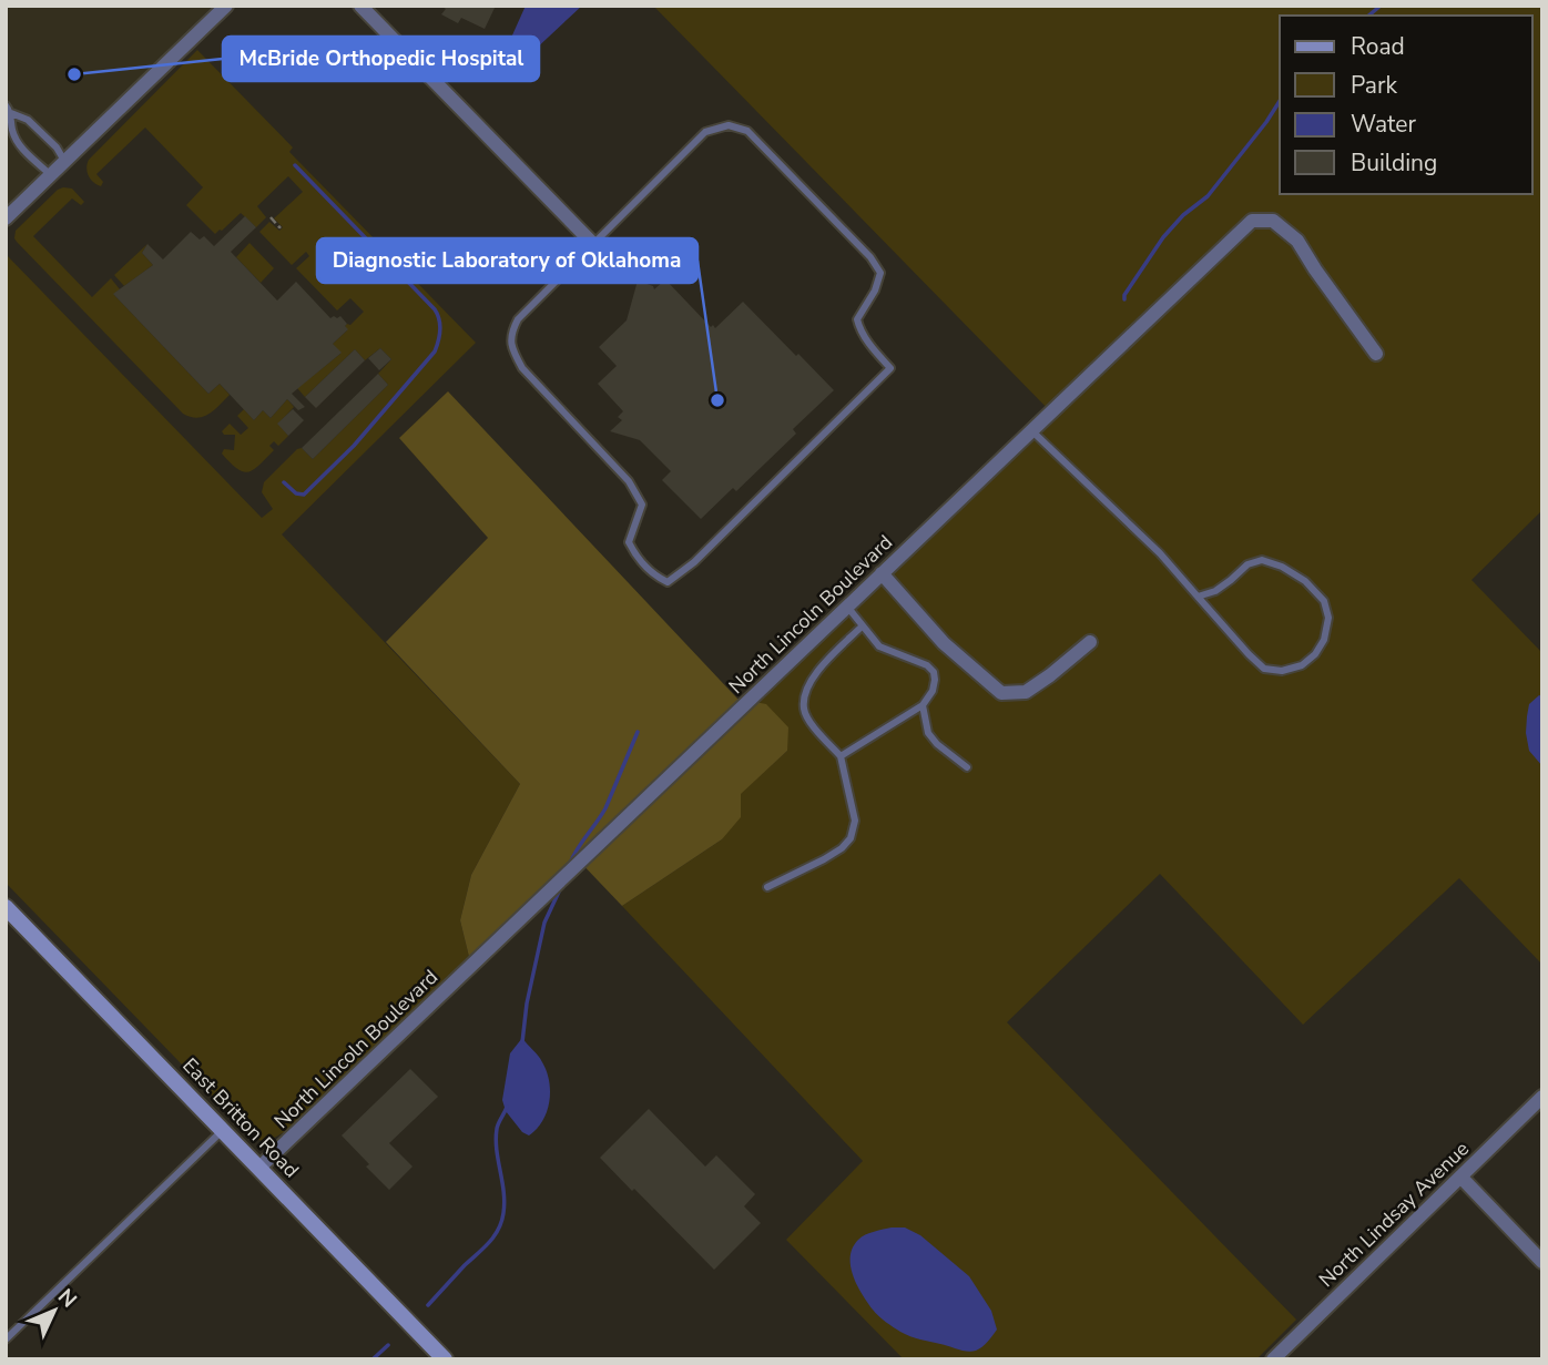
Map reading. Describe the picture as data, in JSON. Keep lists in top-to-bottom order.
{
  "streets": {
    "main road": ["East Britton Road"],
    "street": ["North Lincoln Boulevard", "North Lindsay Avenue"]
  },
  "crossings": [
    ["North Lincoln Boulevard", "East Britton Road"]
  ],
  "places": ["McBride Orthopedic Hospital", "Diagnostic Laboratory of Oklahoma"],
  "legend": [
    "Road",
    "Park",
    "Water",
    "Building"
  ],
  "north": "top right"
}
